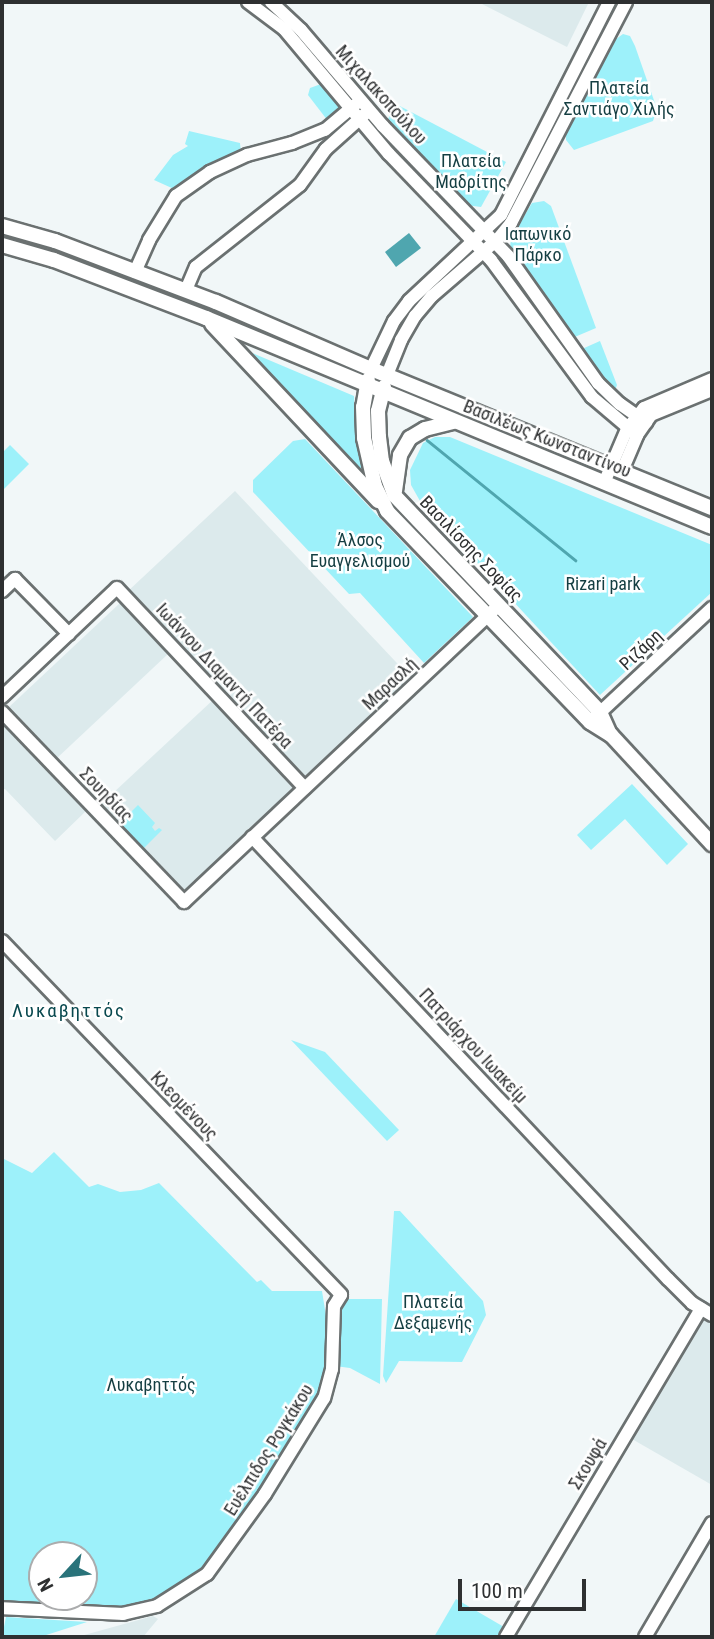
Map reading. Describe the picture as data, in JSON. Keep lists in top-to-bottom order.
{
  "streets": {
    "main road": ["Βασιλέως Κωνσταντίνου", "Βασιλίσσης Σοφίας"],
    "street": [
      "Μιχαλακοπούλου",
      "Ριζάρη",
      "Ιωάννου Διαμαντή Πατέρα",
      "Μαρασλή",
      "Σουηδίας",
      "Πατριάρχου Ιωακείμ",
      "Κλεομένους",
      "Ευέλπιδος Ρογκάκου",
      "Σκουφά"
    ]
  },
  "crossings": [
    ["Βασιλέως Κωνσταντίνου", "Βασιλίσσης Σοφίας"],
    ["Βασιλίσσης Σοφίας", "Ριζάρη"],
    ["Βασιλίσσης Σοφίας", "Μαρασλή"],
    ["Ιωάννου Διαμαντή Πατέρα", "Μαρασλή"],
    ["Μαρασλή", "Σουηδίας"],
    ["Μαρασλή", "Πατριάρχου Ιωακείμ"],
    ["Σουηδίας", "Πατριάρχου Ιωακείμ"],
    ["Πατριάρχου Ιωακείμ", "Σκουφά"],
    ["Κλεομένους", "Ευέλπιδος Ρογκάκου"]
  ],
  "districts": ["Λυκαβηττός"],
  "parks": [
    "Πλατεία Σαντιάγο Χιλής",
    "Πλατεία Μαδρίτης",
    "Ιαπωνικό Πάρκο",
    "Άλσος Ευαγγελισμού",
    "Rizari park",
    "Πλατεία Δεξαμενής",
    "Λυκαβηττός"
  ],
  "scale_bar": "100 m",
  "north": "bottom left"
}
